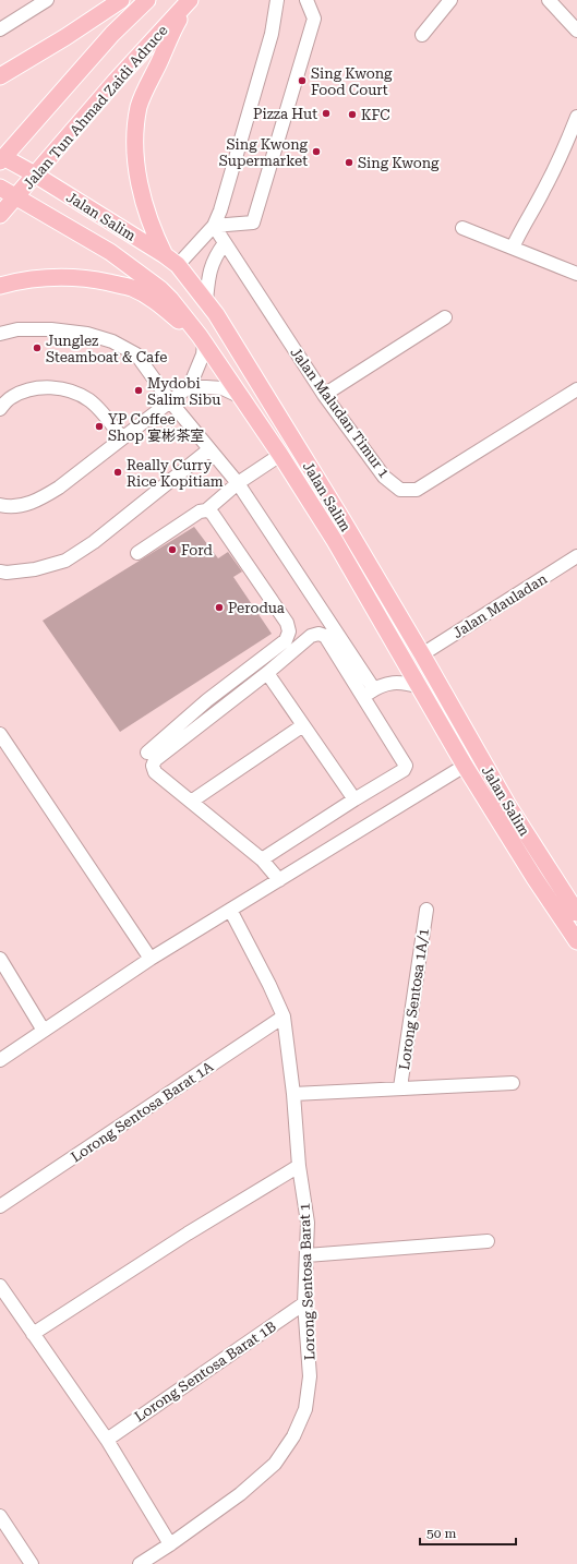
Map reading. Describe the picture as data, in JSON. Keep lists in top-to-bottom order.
{
  "streets": {
    "main road": ["Jalan Tun Ahmad Zaidi Adruce", "Jalan Salim"],
    "street": [
      "Jalan Maludan Timur 1",
      "Jalan Mauladan",
      "Lorong Sentosa 1A/1",
      "Lorong Sentosa Barat 1A",
      "Lorong Sentosa Barat 1",
      "Lorong Sentosa Barat 1B"
    ]
  },
  "crossings": [
    ["Jalan Tun Ahmad Zaidi Adruce", "Jalan Salim"],
    ["Jalan Salim", "Jalan Mauladan"],
    ["Lorong Sentosa Barat 1A", "Lorong Sentosa Barat 1"],
    ["Lorong Sentosa Barat 1", "Lorong Sentosa Barat 1B"]
  ],
  "places": [
    "Sing Kwong Food Court",
    "Pizza Hut",
    "KFC",
    "Sing Kwong Supermarket",
    "Sing Kwong",
    "Junglez Steamboat & Cafe",
    "Mydobi Salim Sibu",
    "YP Coffee Shop 宴彬茶室",
    "Really Curry Rice Kopitiam",
    "Ford",
    "Perodua"
  ],
  "scale_bar": "50 m"
}
